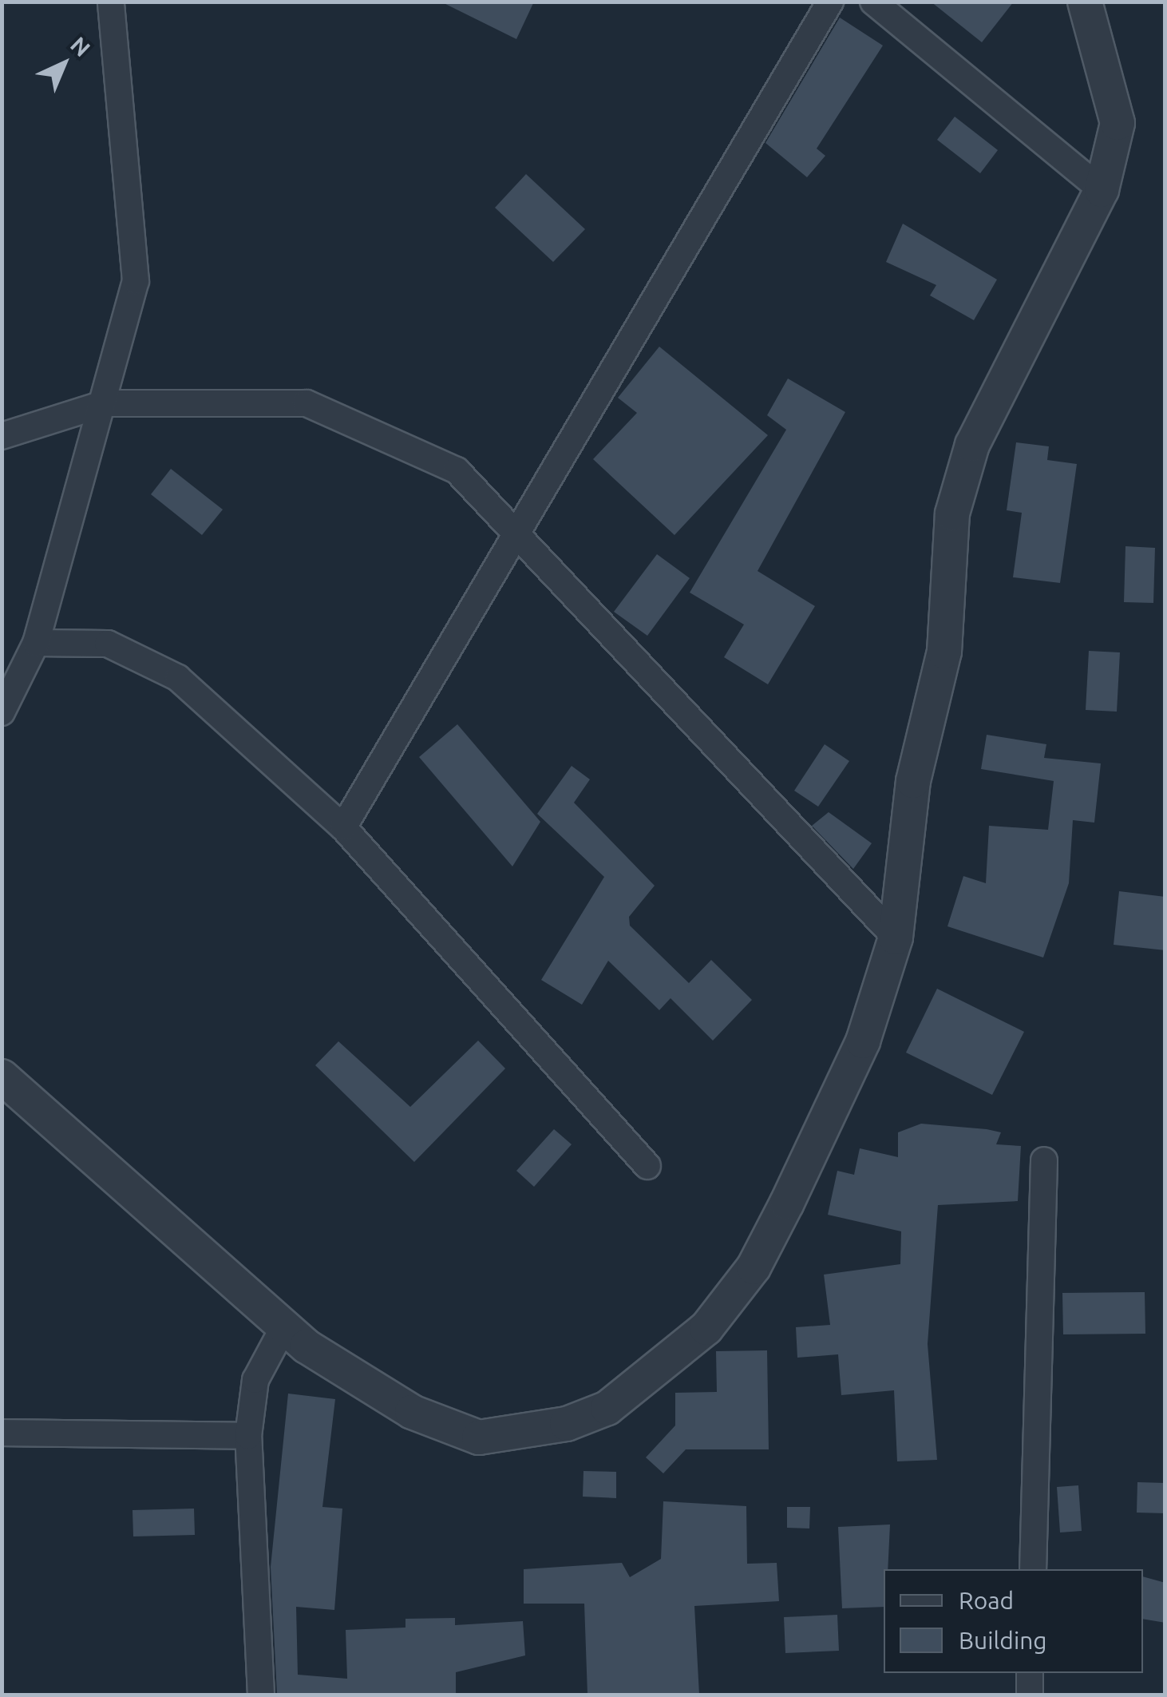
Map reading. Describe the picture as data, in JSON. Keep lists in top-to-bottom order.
{
  "legend": ["Road", "Building"],
  "north": "top right"
}
